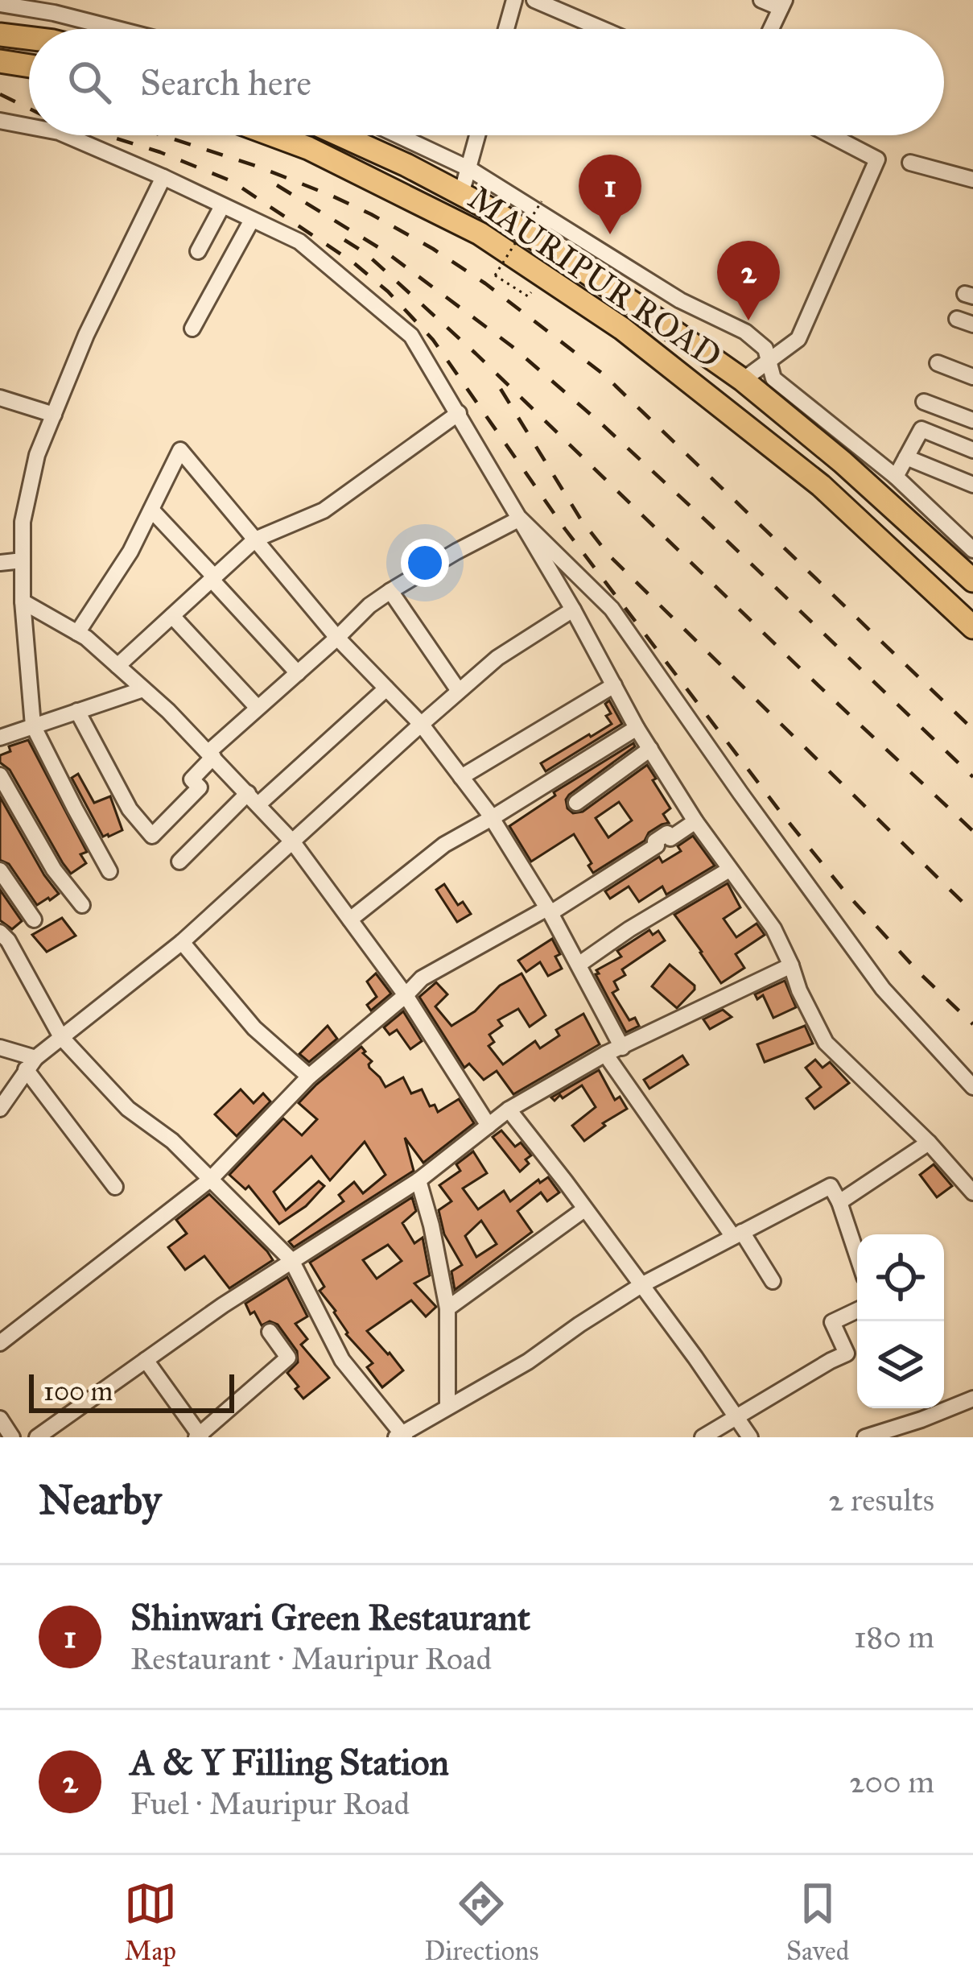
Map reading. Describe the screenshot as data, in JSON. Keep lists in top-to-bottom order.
{
  "streets": {
    "highway": ["MAURIPUR ROAD"]
  },
  "scale_bar": "100 m",
  "page": {
    "search": "Search here",
    "pins": ["1", "2"],
    "scale": "100 m",
    "heading": ["Nearby", "2 results"],
    "list": [
      {
        "mark": "1",
        "name": "Shinwari Green Restaurant",
        "note": "Restaurant · Mauripur Road",
        "value": "180 m"
      },
      {
        "mark": "2",
        "name": "A & Y Filling Station",
        "note": "Fuel · Mauripur Road",
        "value": "200 m"
      }
    ],
    "nav": ["Map", "Directions", "Saved"]
  }
}
